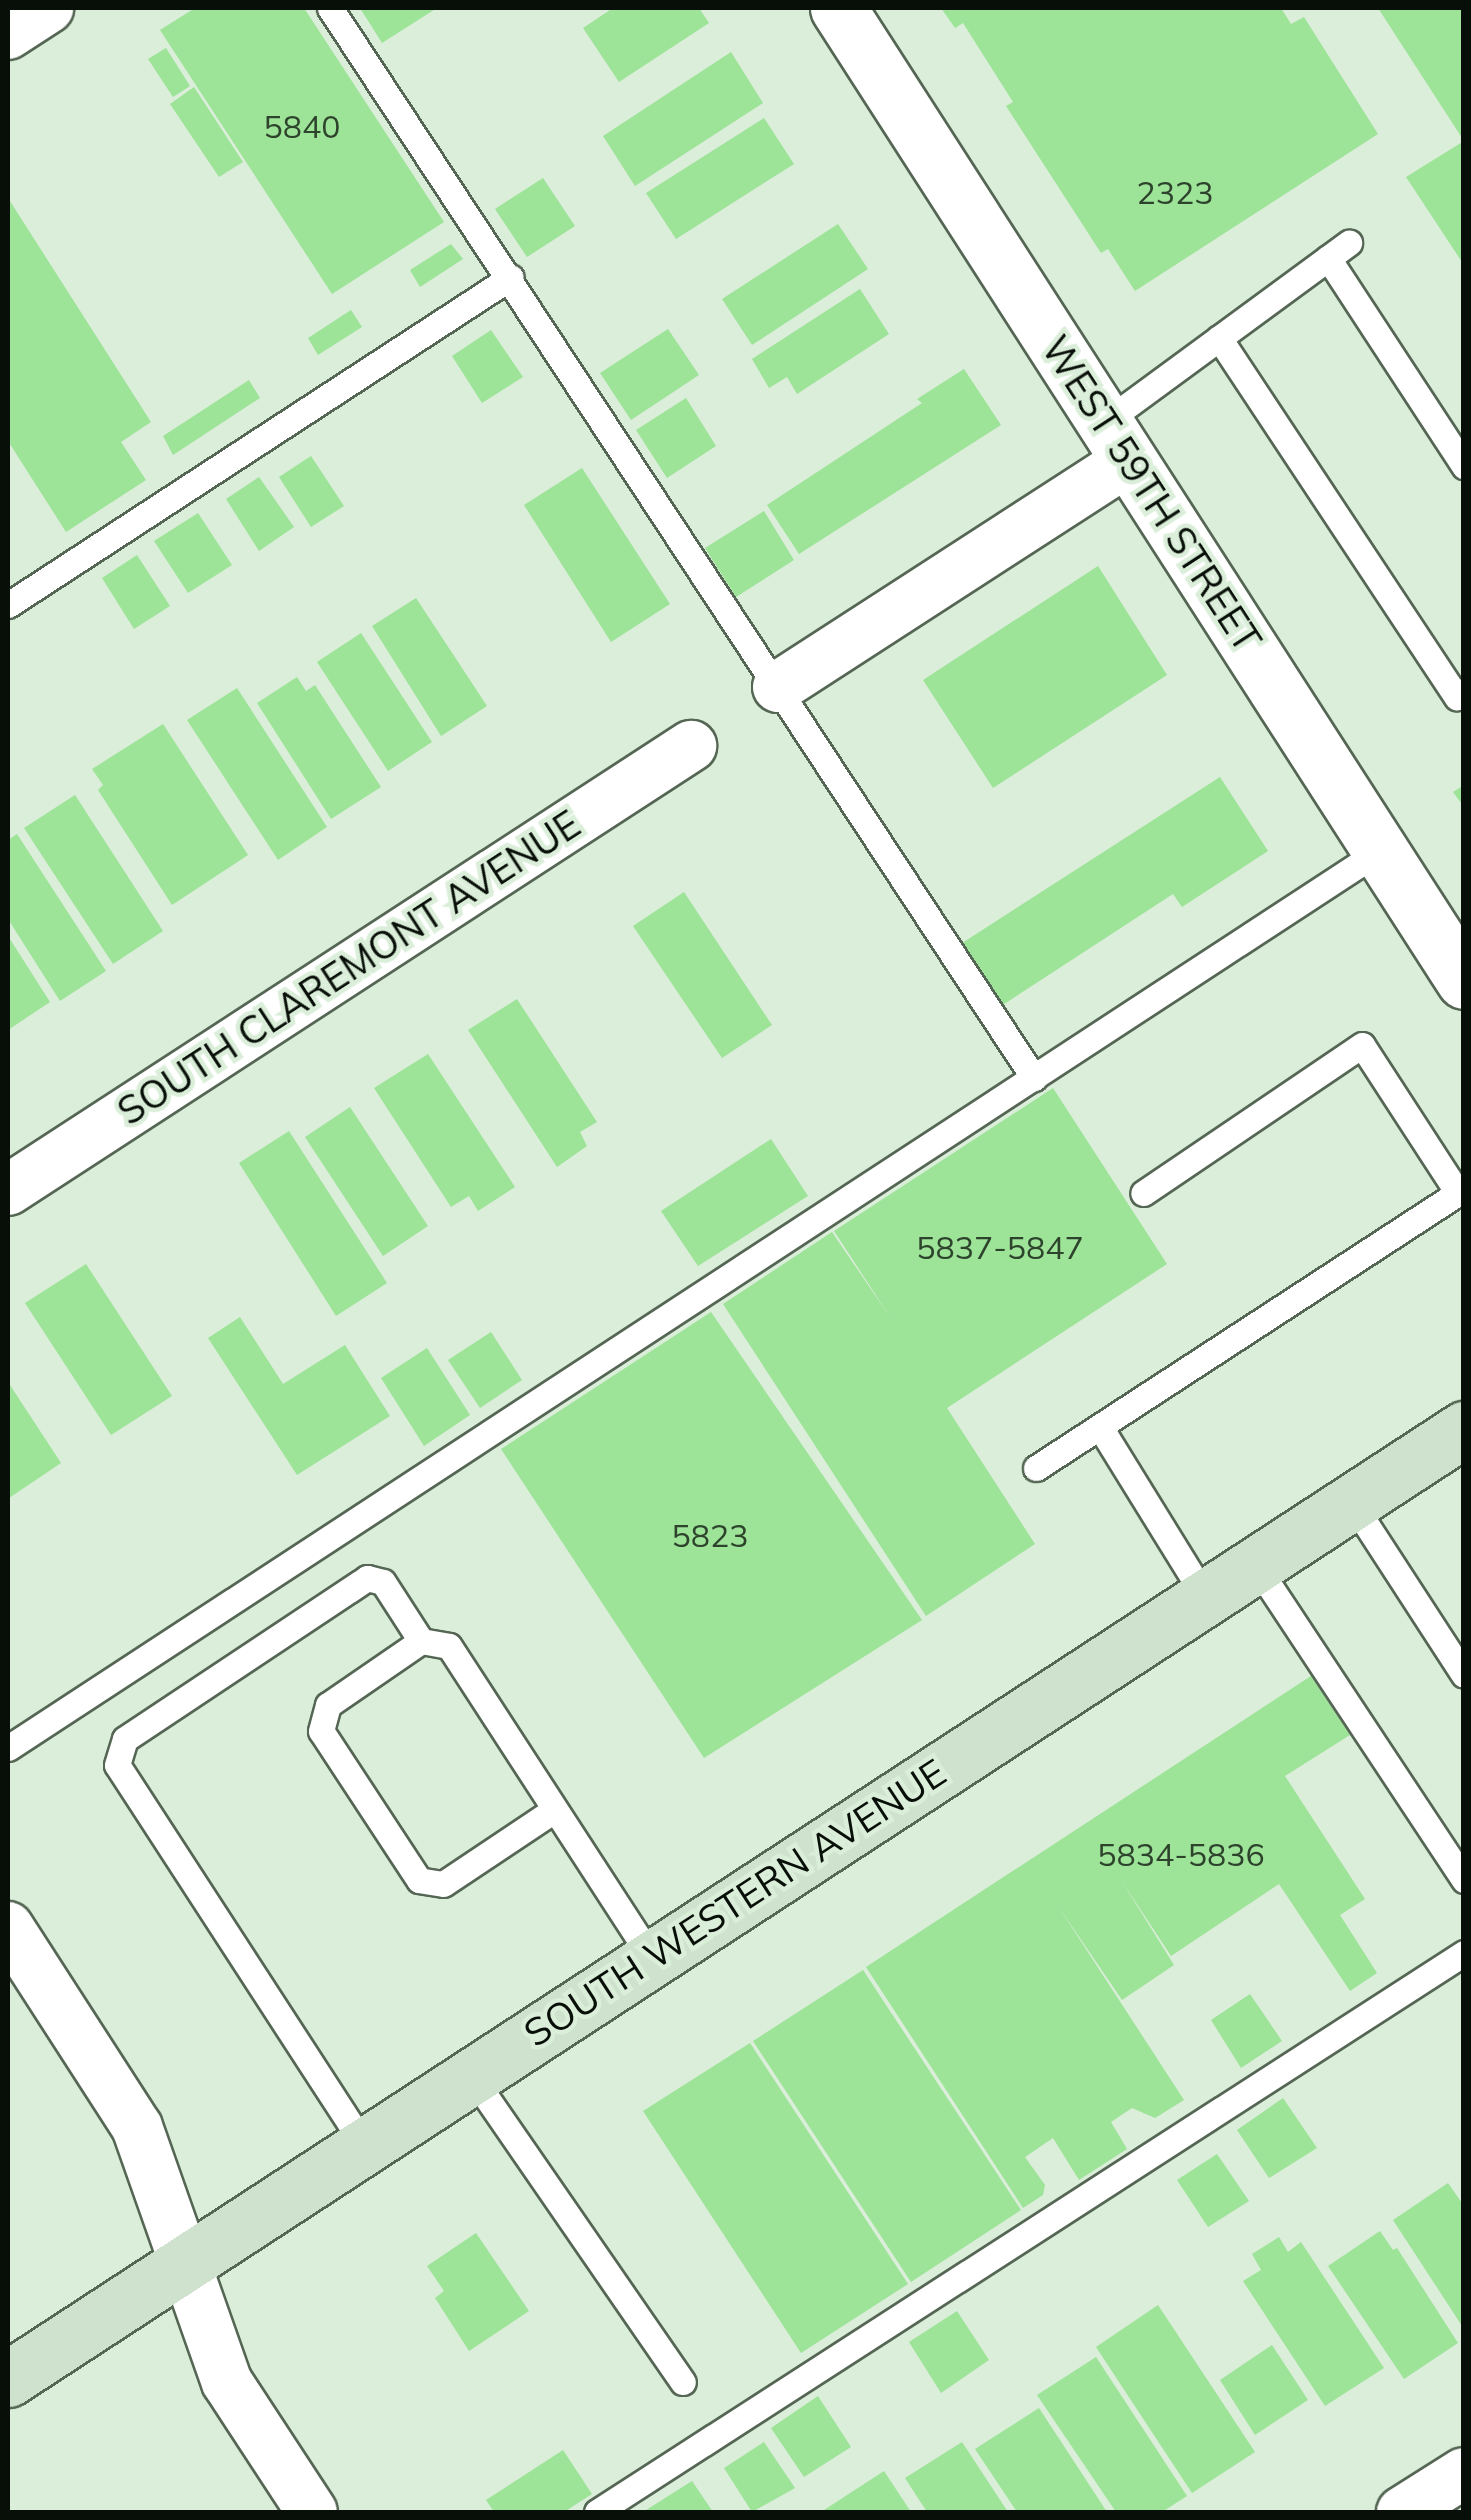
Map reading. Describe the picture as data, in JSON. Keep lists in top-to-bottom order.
{
  "streets": {
    "main road": ["SOUTH WESTERN AVENUE"],
    "street": ["WEST 59TH STREET", "SOUTH CLAREMONT AVENUE"]
  },
  "house_numbers": [
    "5840",
    "2323",
    "5837-5847",
    "5823",
    "5834-5836"
  ]
}
